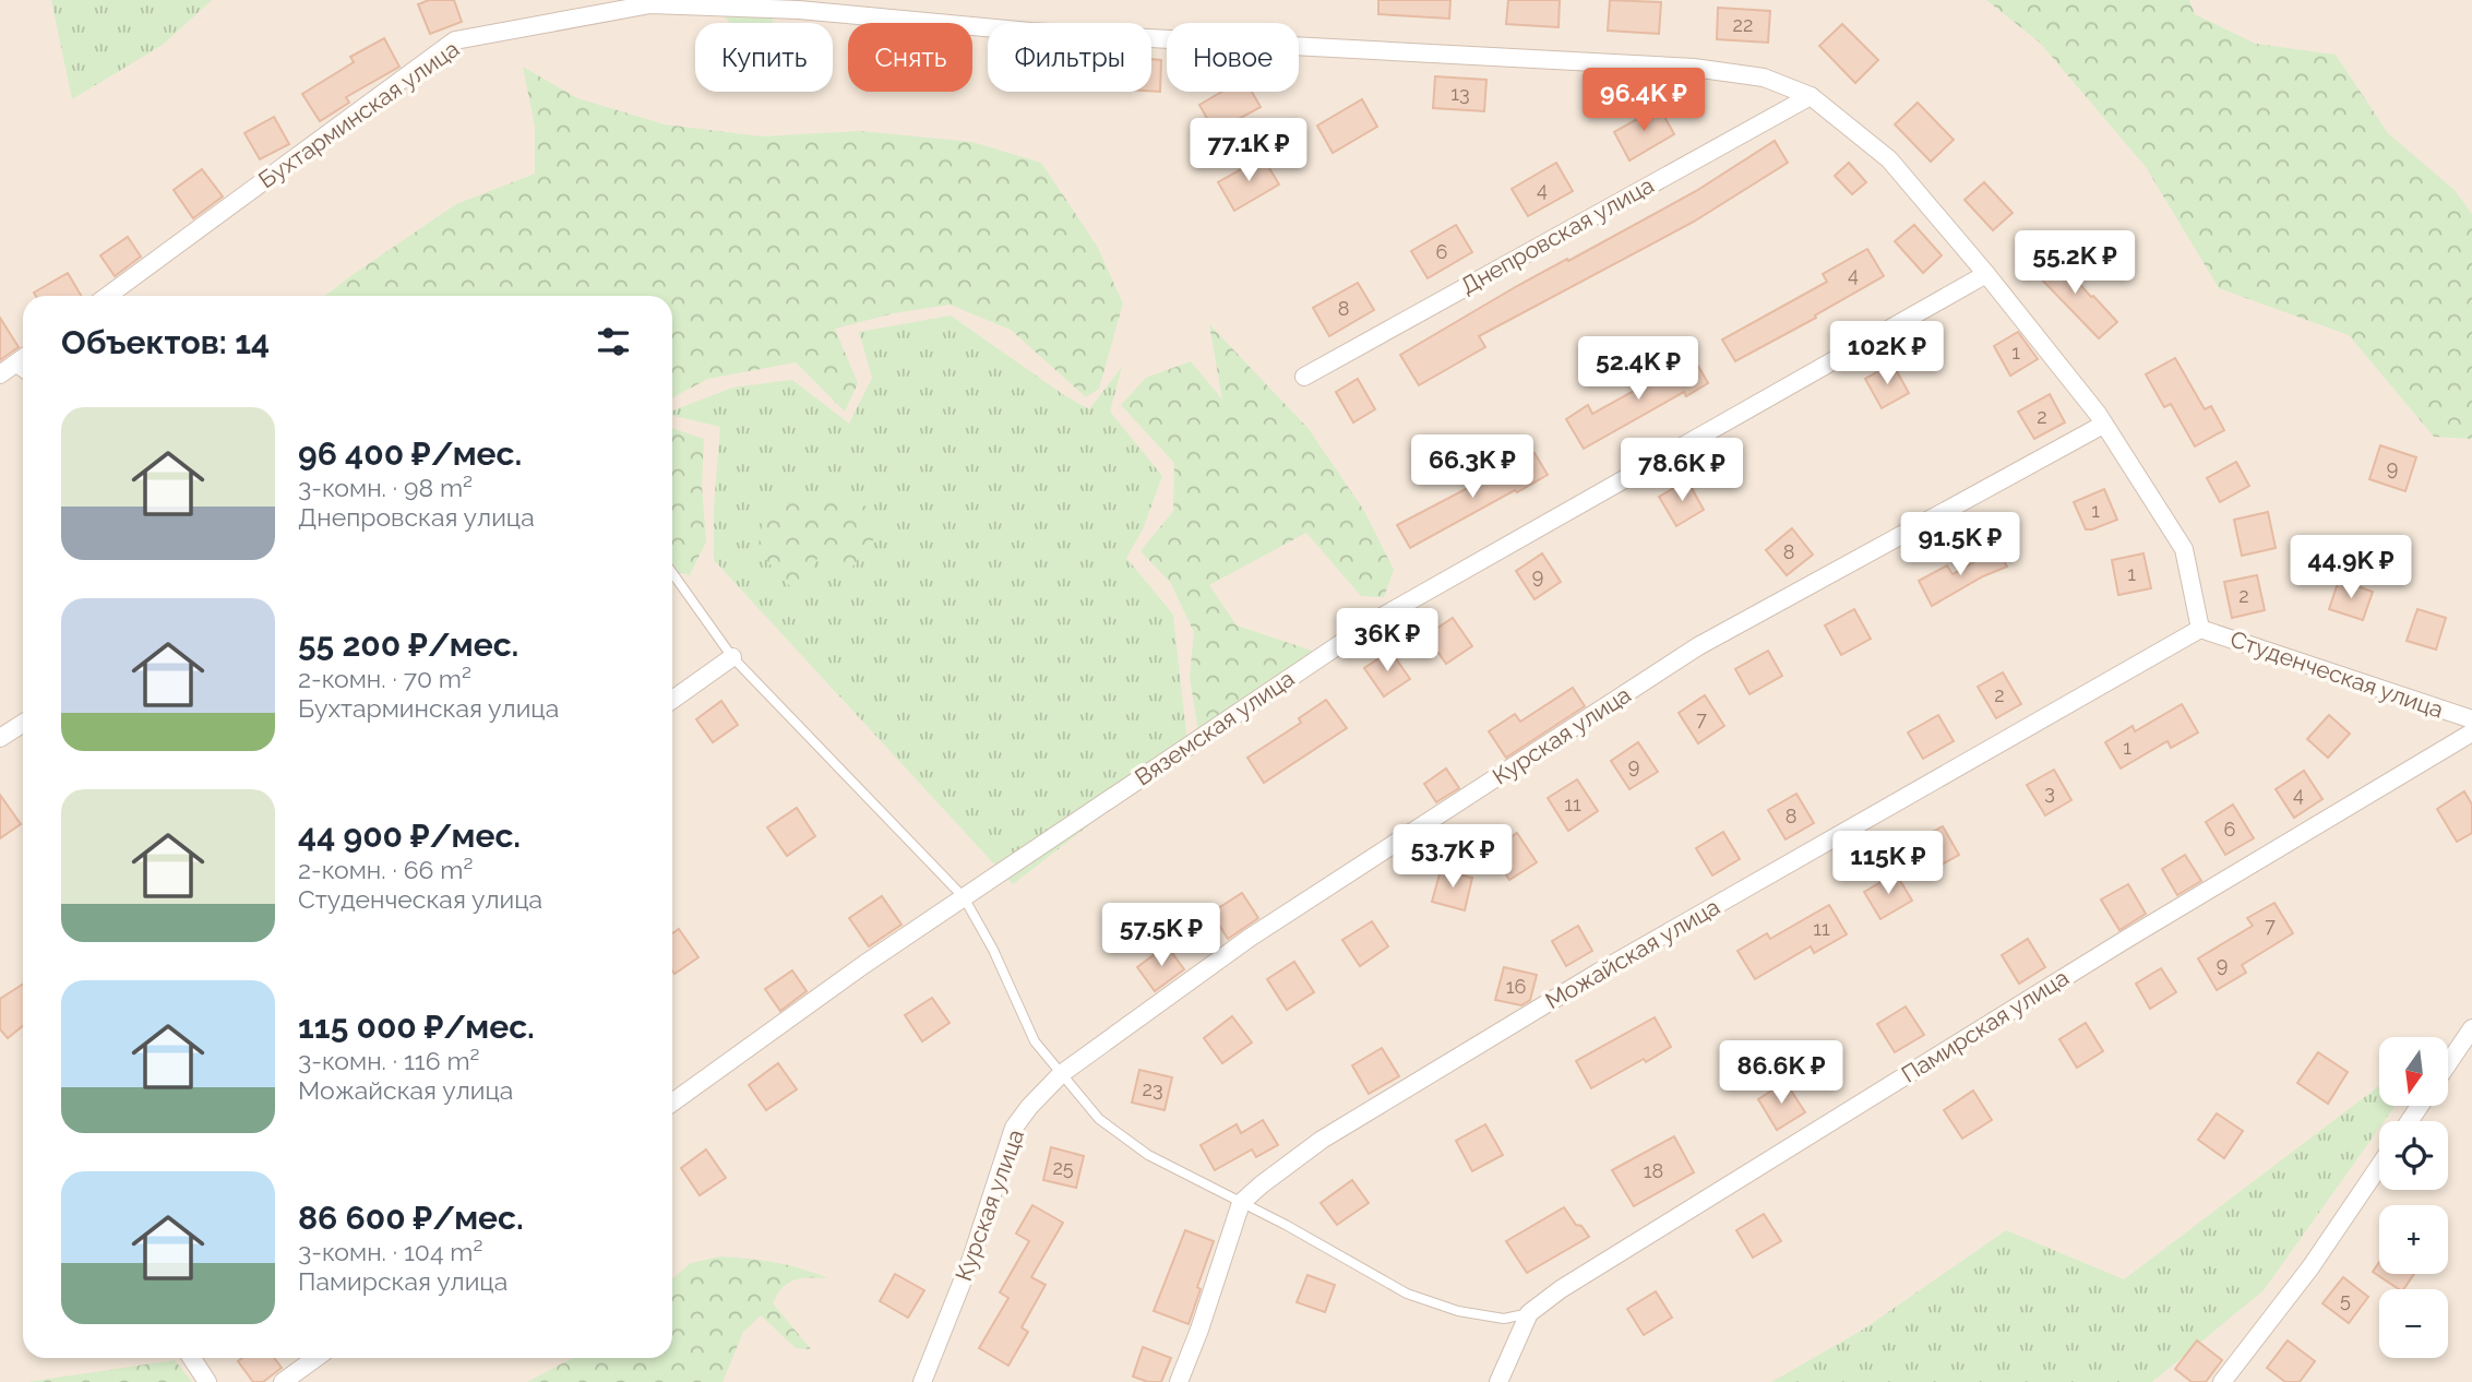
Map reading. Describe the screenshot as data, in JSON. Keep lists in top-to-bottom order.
{
  "streets": {
    "street": [
      "Бухтарминская улица",
      "Днепровская улица",
      "Студенческая улица",
      "Вяземская улица",
      "Курская улица",
      "Можайская улица",
      "Памирская улица"
    ]
  },
  "crossings": [
    ["Бухтарминская улица", "Днепровская улица"],
    ["Бухтарминская улица", "Студенческая улица"],
    ["Бухтарминская улица", "Вяземская улица"],
    ["Бухтарминская улица", "Курская улица"],
    ["Бухтарминская улица", "Можайская улица"],
    ["Студенческая улица", "Можайская улица"]
  ],
  "house_numbers": [
    "22",
    "13",
    "4",
    "6",
    "4",
    "8",
    "1",
    "2",
    "9",
    "1",
    "8",
    "1",
    "9",
    "2",
    "2",
    "7",
    "1",
    "9",
    "3",
    "4",
    "11",
    "8",
    "6",
    "7",
    "11",
    "9",
    "16",
    "23",
    "25",
    "18",
    "5"
  ],
  "north": "bottom",
  "page": {
    "chip": [
      "Купить",
      "Снять",
      "Фильтры",
      "Новое"
    ],
    "price": [
      "96.4K ₽",
      "77.1K ₽",
      "55.2K ₽",
      "102K ₽",
      "52.4K ₽",
      "66.3K ₽",
      "78.6K ₽",
      "91.5K ₽",
      "44.9K ₽",
      "36K ₽",
      "53.7K ₽",
      "115K ₽",
      "57.5K ₽",
      "86.6K ₽"
    ],
    "heading": "Объектов: 14",
    "list": [
      {
        "name": "96 400 ₽/мес.",
        "note": "3-комн. · 98 m² · Днепровская улица"
      },
      {
        "name": "55 200 ₽/мес.",
        "note": "2-комн. · 70 m² · Бухтарминская улица"
      },
      {
        "name": "44 900 ₽/мес.",
        "note": "2-комн. · 66 m² · Студенческая улица"
      },
      {
        "name": "115 000 ₽/мес.",
        "note": "3-комн. · 116 m² · Можайская улица"
      },
      {
        "name": "86 600 ₽/мес.",
        "note": "3-комн. · 104 m² · Памирская улица"
      }
    ],
    "map_buttons": ["+", "−"]
  }
}
